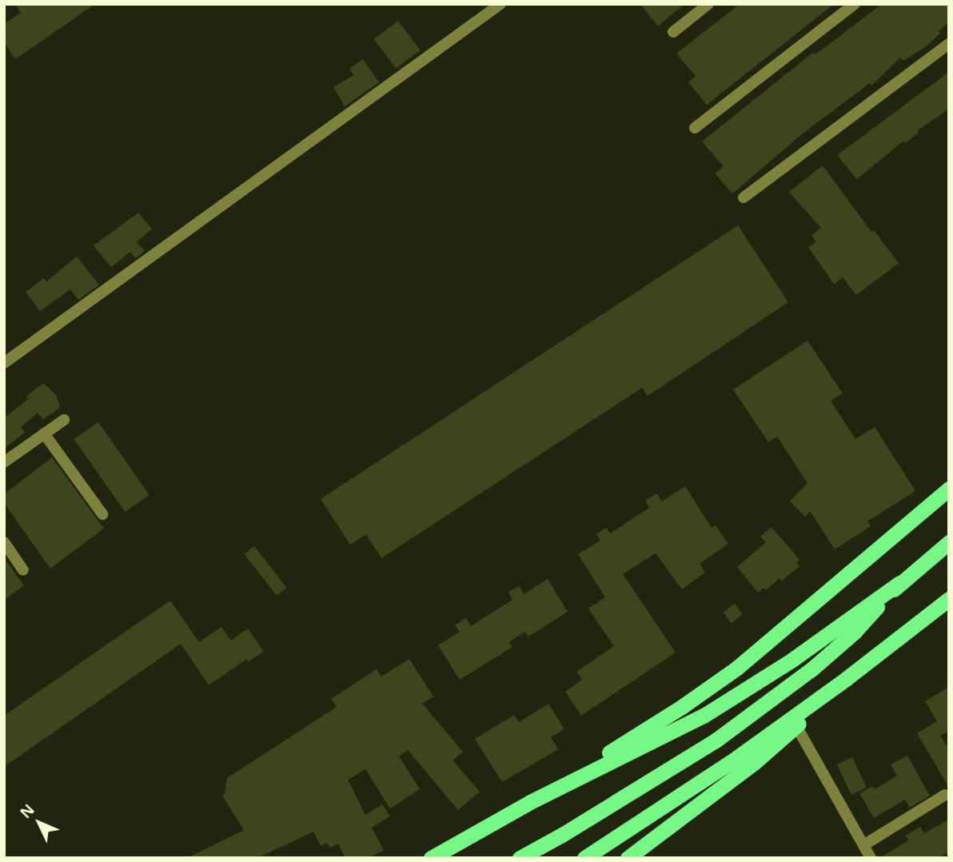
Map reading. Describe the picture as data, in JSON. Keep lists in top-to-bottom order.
{
  "north": "top left"
}
